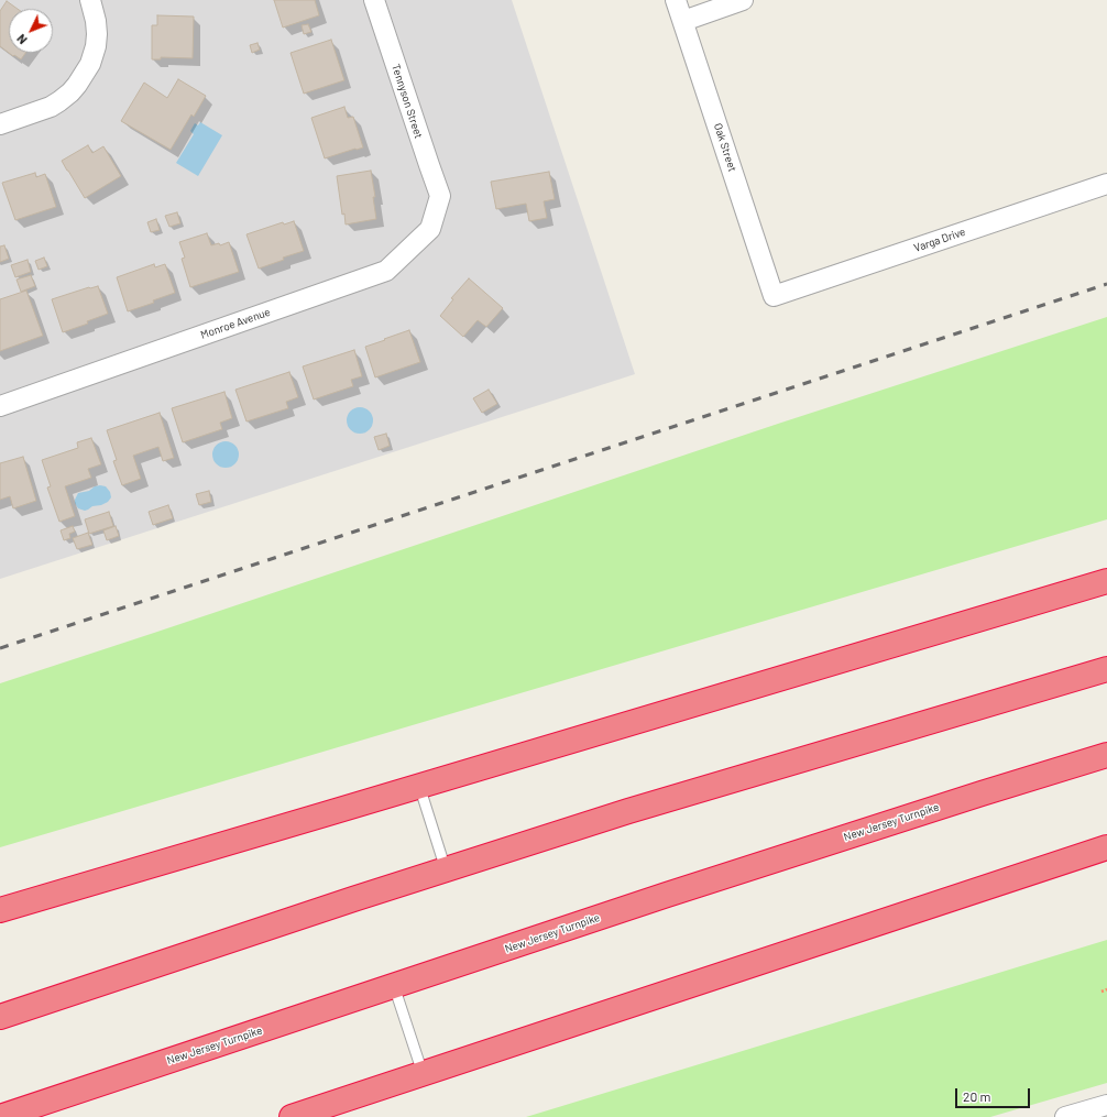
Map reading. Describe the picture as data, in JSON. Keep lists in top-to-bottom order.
{
  "streets": {
    "highway": ["New Jersey Turnpike"],
    "street": [
      "Tennyson Street",
      "Oak Street",
      "Varga Drive",
      "Monroe Avenue"
    ]
  },
  "crossings": [
    ["Tennyson Street", "Monroe Avenue"],
    ["Oak Street", "Varga Drive"]
  ],
  "scale_bar": "20 m",
  "north": "bottom left"
}
